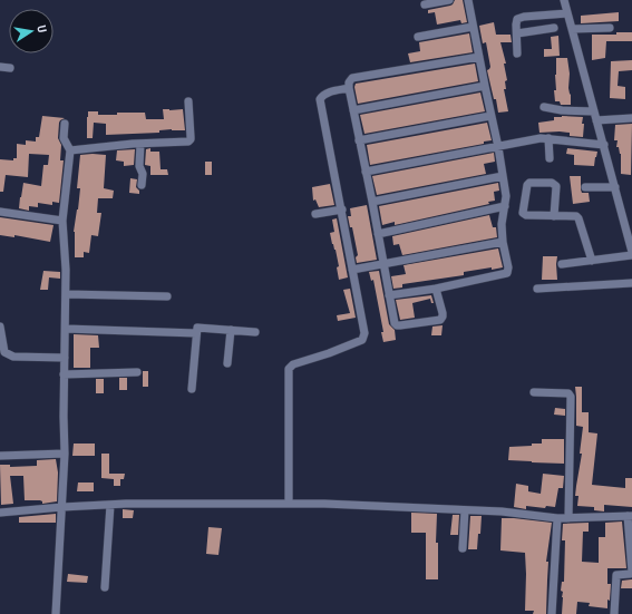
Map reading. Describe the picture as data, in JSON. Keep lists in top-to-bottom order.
{
  "north": "right"
}
